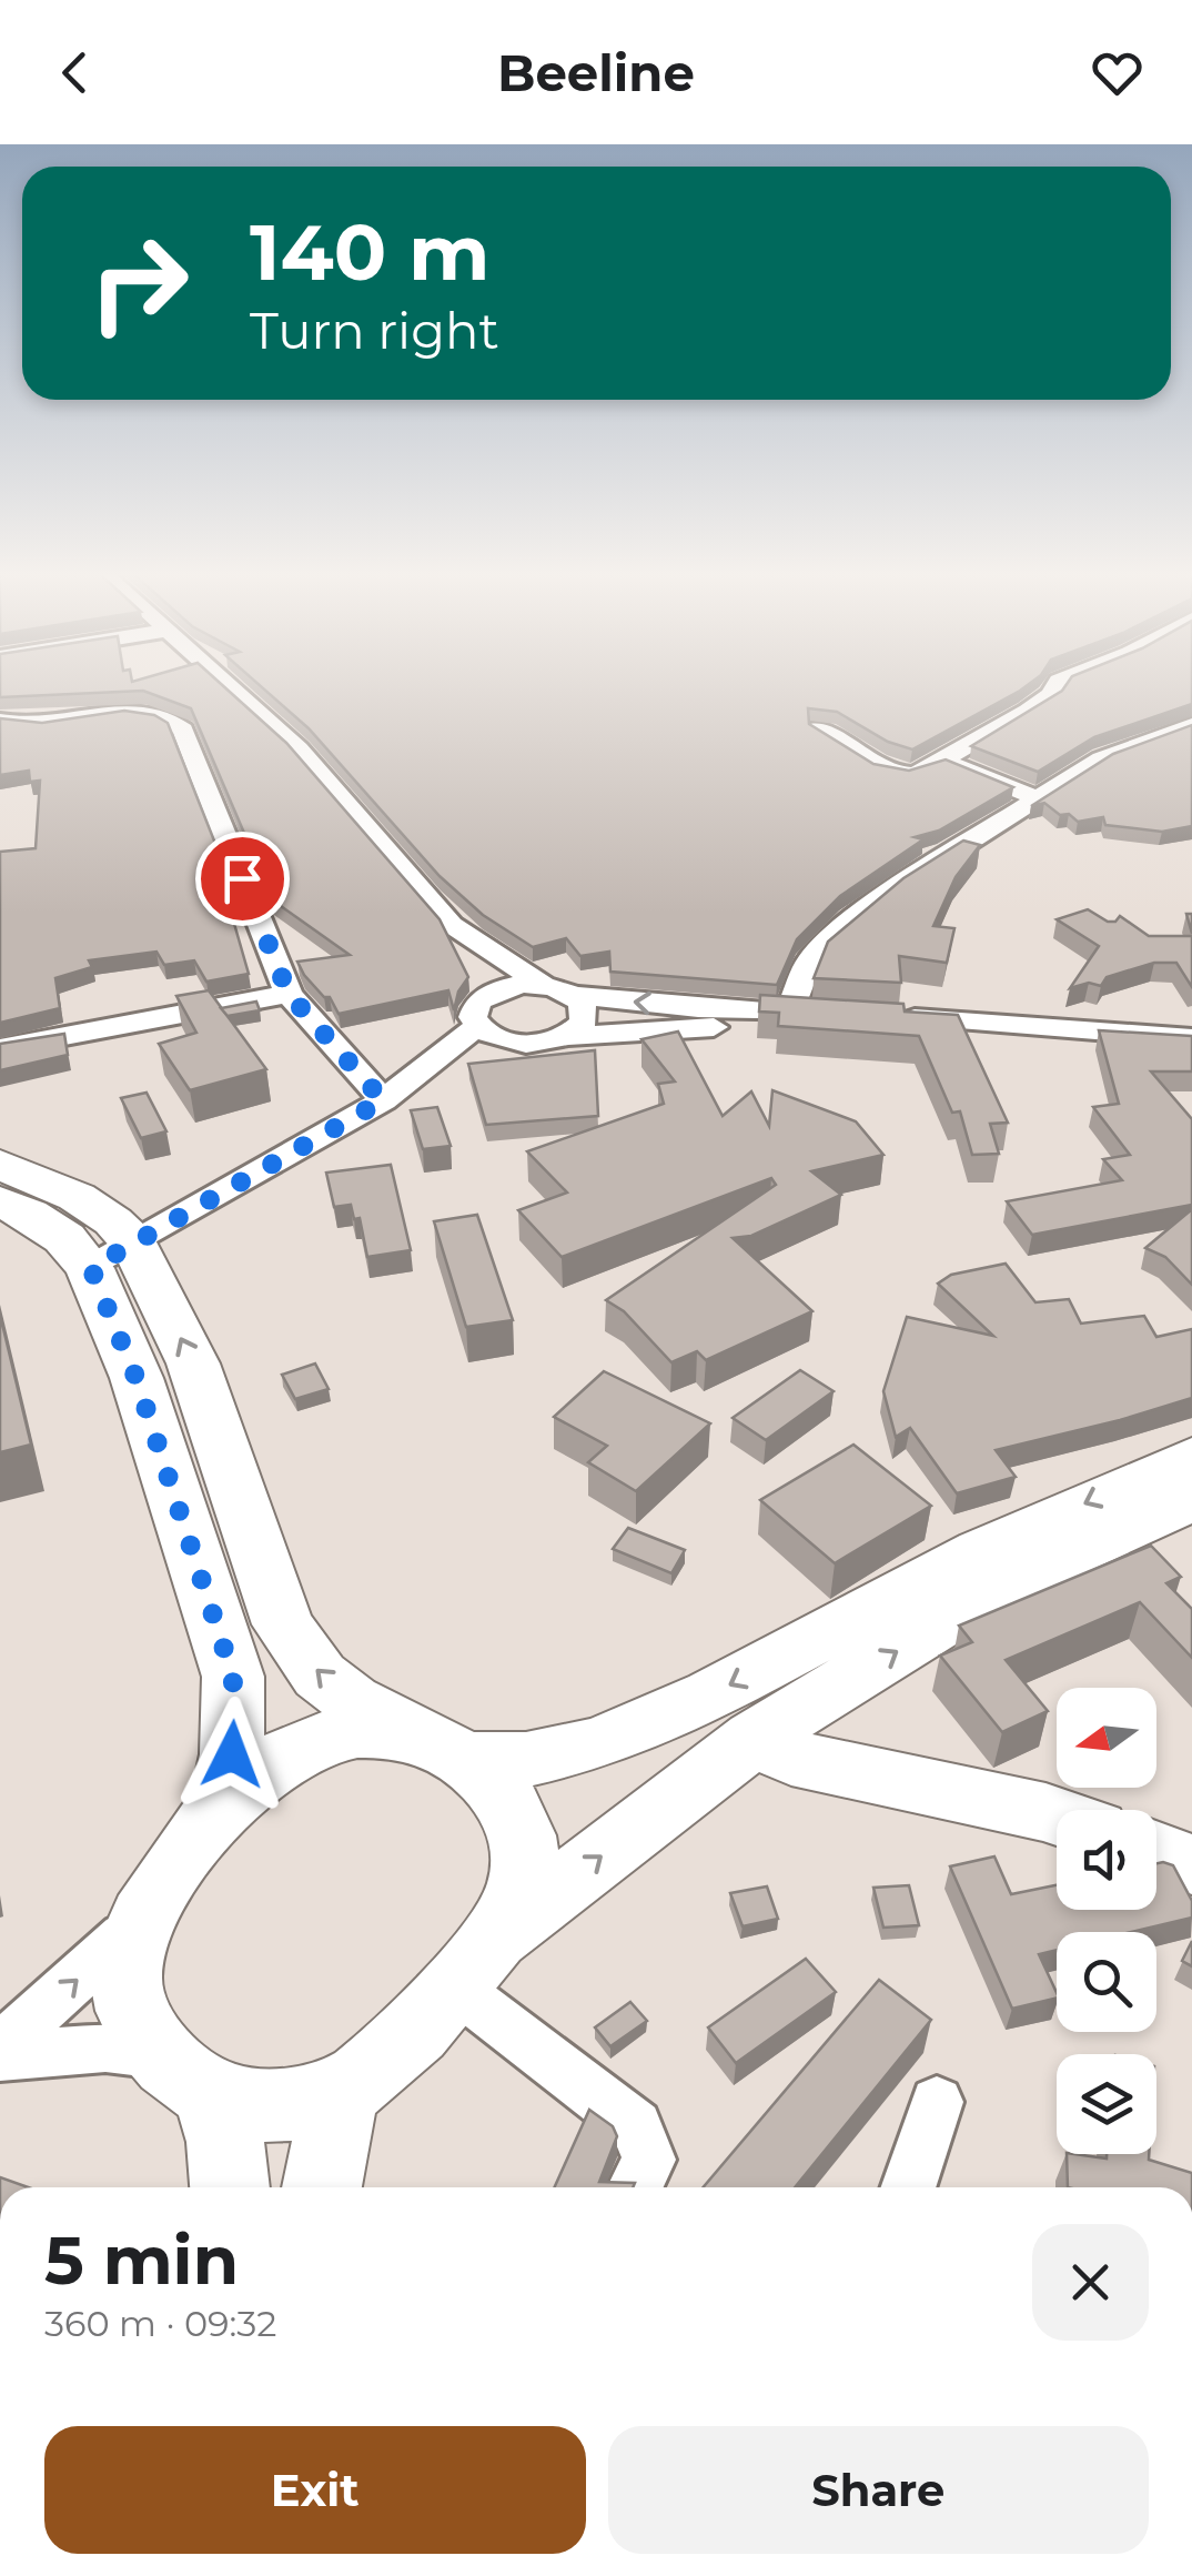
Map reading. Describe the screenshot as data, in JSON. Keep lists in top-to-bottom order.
{
  "north": "left",
  "page": {
    "header": "Beeline",
    "turn": ["140 m", "Turn right"],
    "heading": ["5 min", "360 m · 09:32"],
    "buttons": ["Exit", "Share"]
  }
}
